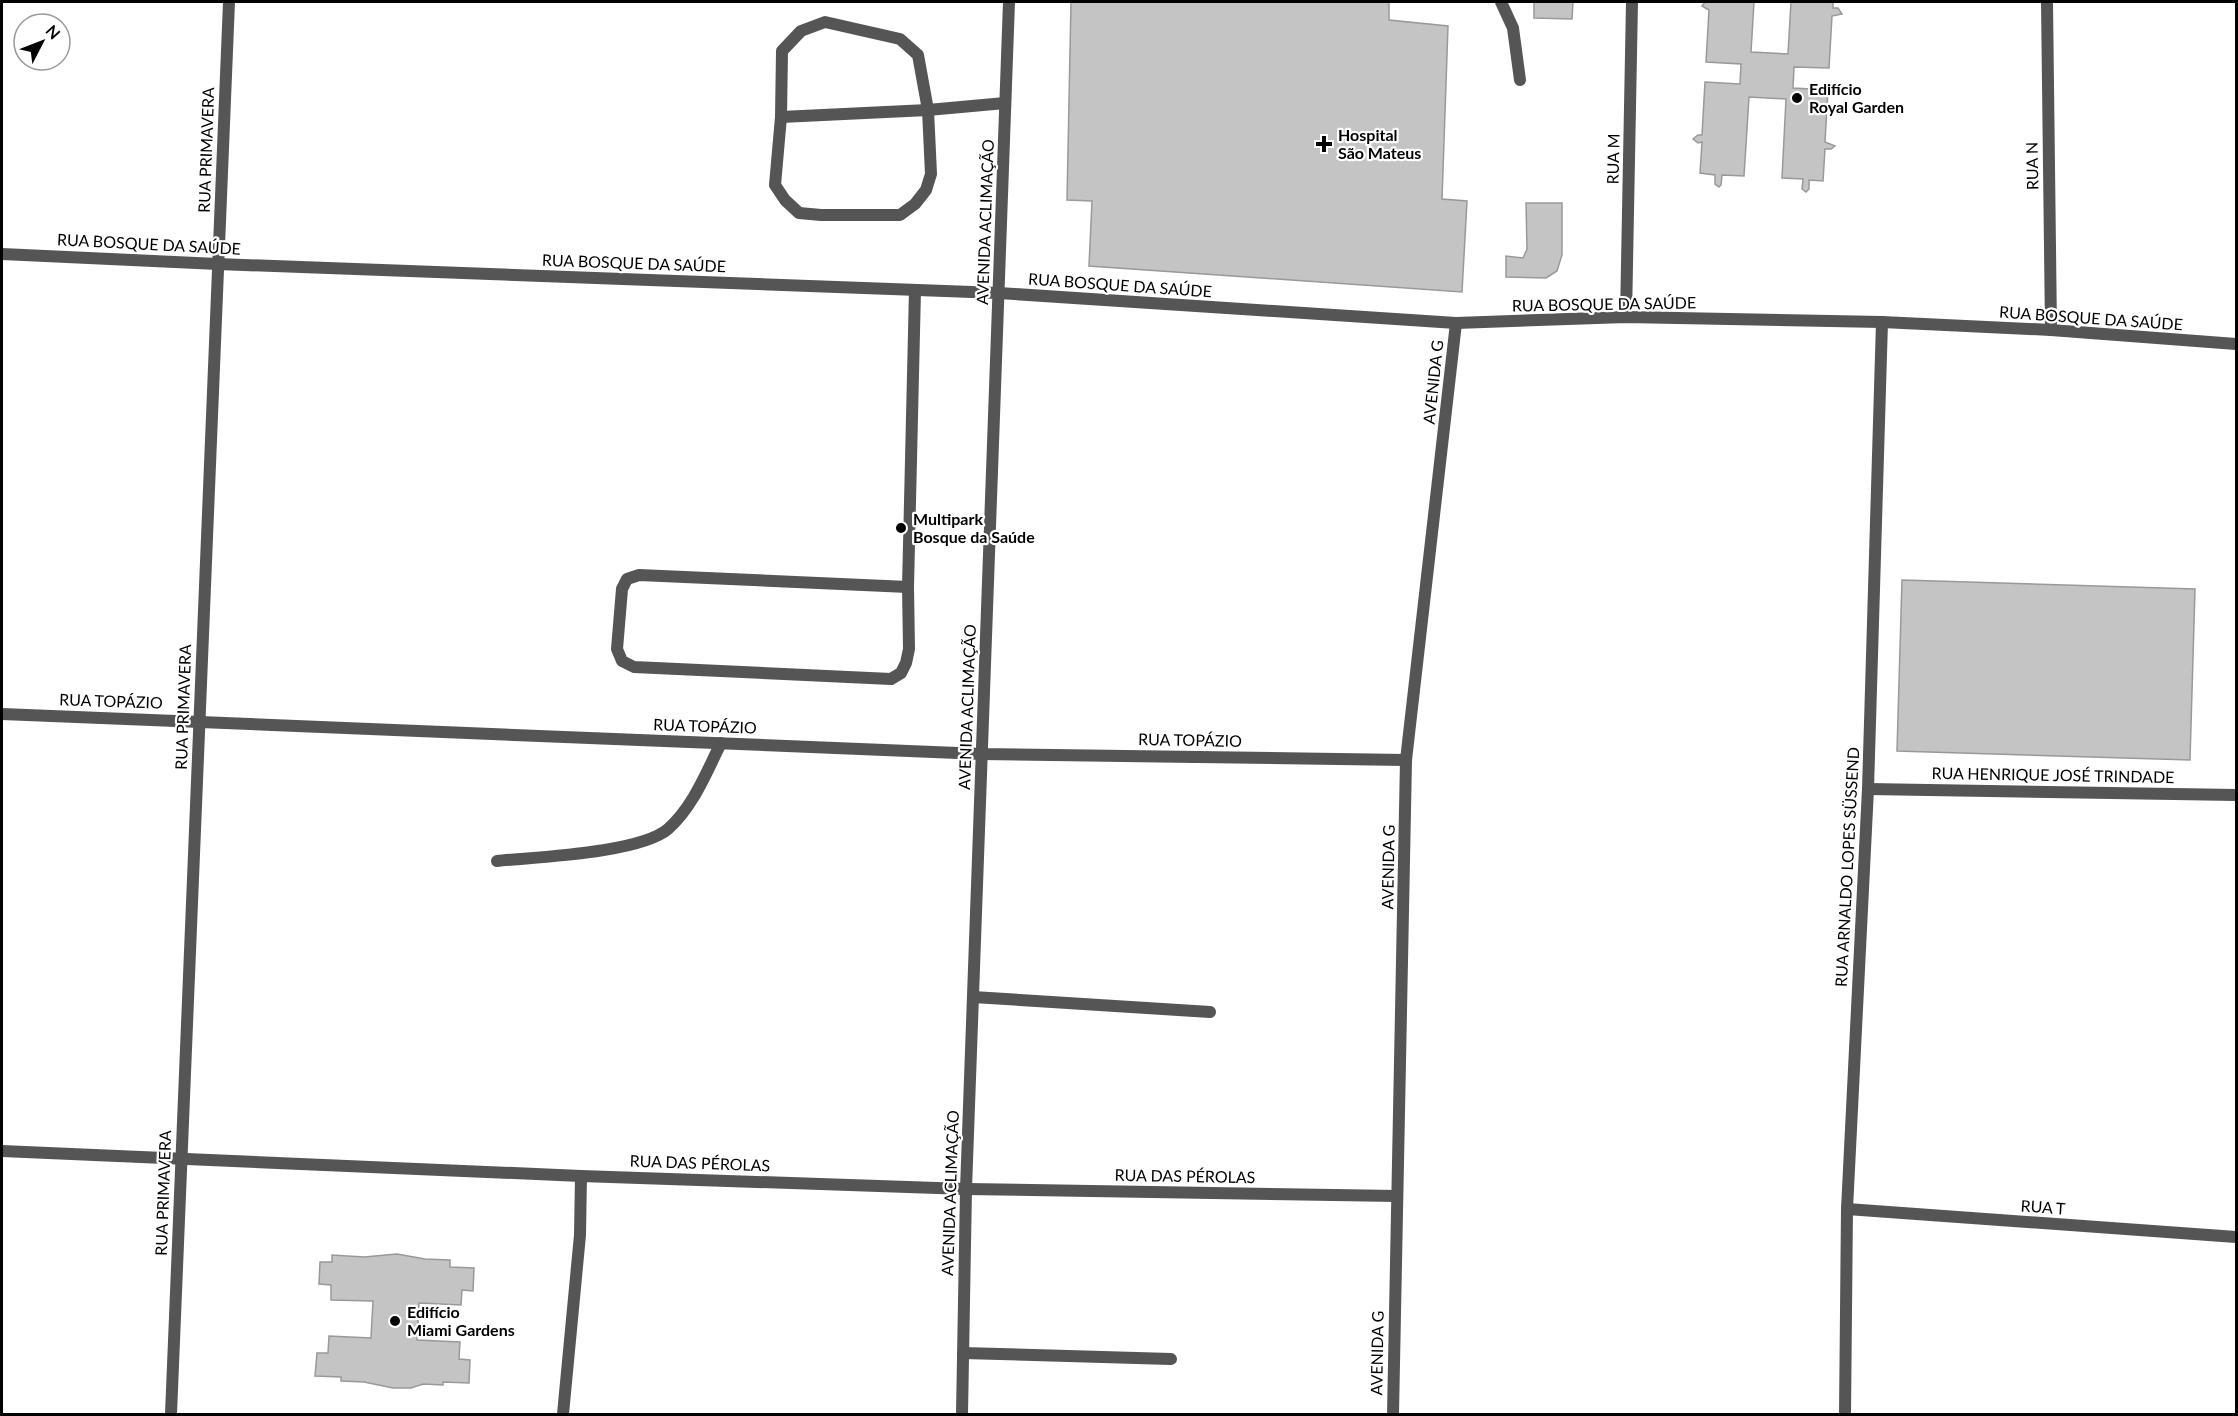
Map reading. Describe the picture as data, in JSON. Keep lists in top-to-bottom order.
{
  "streets": {
    "street": [
      "RUA PRIMAVERA",
      "RUA M",
      "RUA N",
      "AVENIDA ACLIMAÇÃO",
      "RUA BOSQUE DA SAÚDE",
      "AVENIDA G",
      "RUA TOPÁZIO",
      "RUA HENRIQUE JOSÉ TRINDADE",
      "RUA ARNALDO LOPES SÜSSEND",
      "RUA DAS PÉROLAS",
      "RUA T"
    ]
  },
  "crossings": [
    ["RUA PRIMAVERA", "RUA BOSQUE DA SAÚDE"],
    ["RUA PRIMAVERA", "RUA TOPÁZIO"],
    ["RUA PRIMAVERA", "RUA DAS PÉROLAS"],
    ["RUA M", "RUA BOSQUE DA SAÚDE"],
    ["RUA N", "RUA BOSQUE DA SAÚDE"],
    ["AVENIDA ACLIMAÇÃO", "RUA BOSQUE DA SAÚDE"],
    ["AVENIDA ACLIMAÇÃO", "RUA TOPÁZIO"],
    ["AVENIDA ACLIMAÇÃO", "RUA DAS PÉROLAS"],
    ["RUA BOSQUE DA SAÚDE", "AVENIDA G"],
    ["RUA BOSQUE DA SAÚDE", "RUA ARNALDO LOPES SÜSSEND"],
    ["AVENIDA G", "RUA TOPÁZIO"],
    ["AVENIDA G", "RUA DAS PÉROLAS"],
    ["RUA HENRIQUE JOSÉ TRINDADE", "RUA ARNALDO LOPES SÜSSEND"],
    ["RUA ARNALDO LOPES SÜSSEND", "RUA T"]
  ],
  "places": {
    "other": ["Edifício Royal Garden", "Multipark Bosque da Saúde", "Edifício Miami Gardens"],
    "health": ["Hospital São Mateus"]
  },
  "north": "top right"
}
